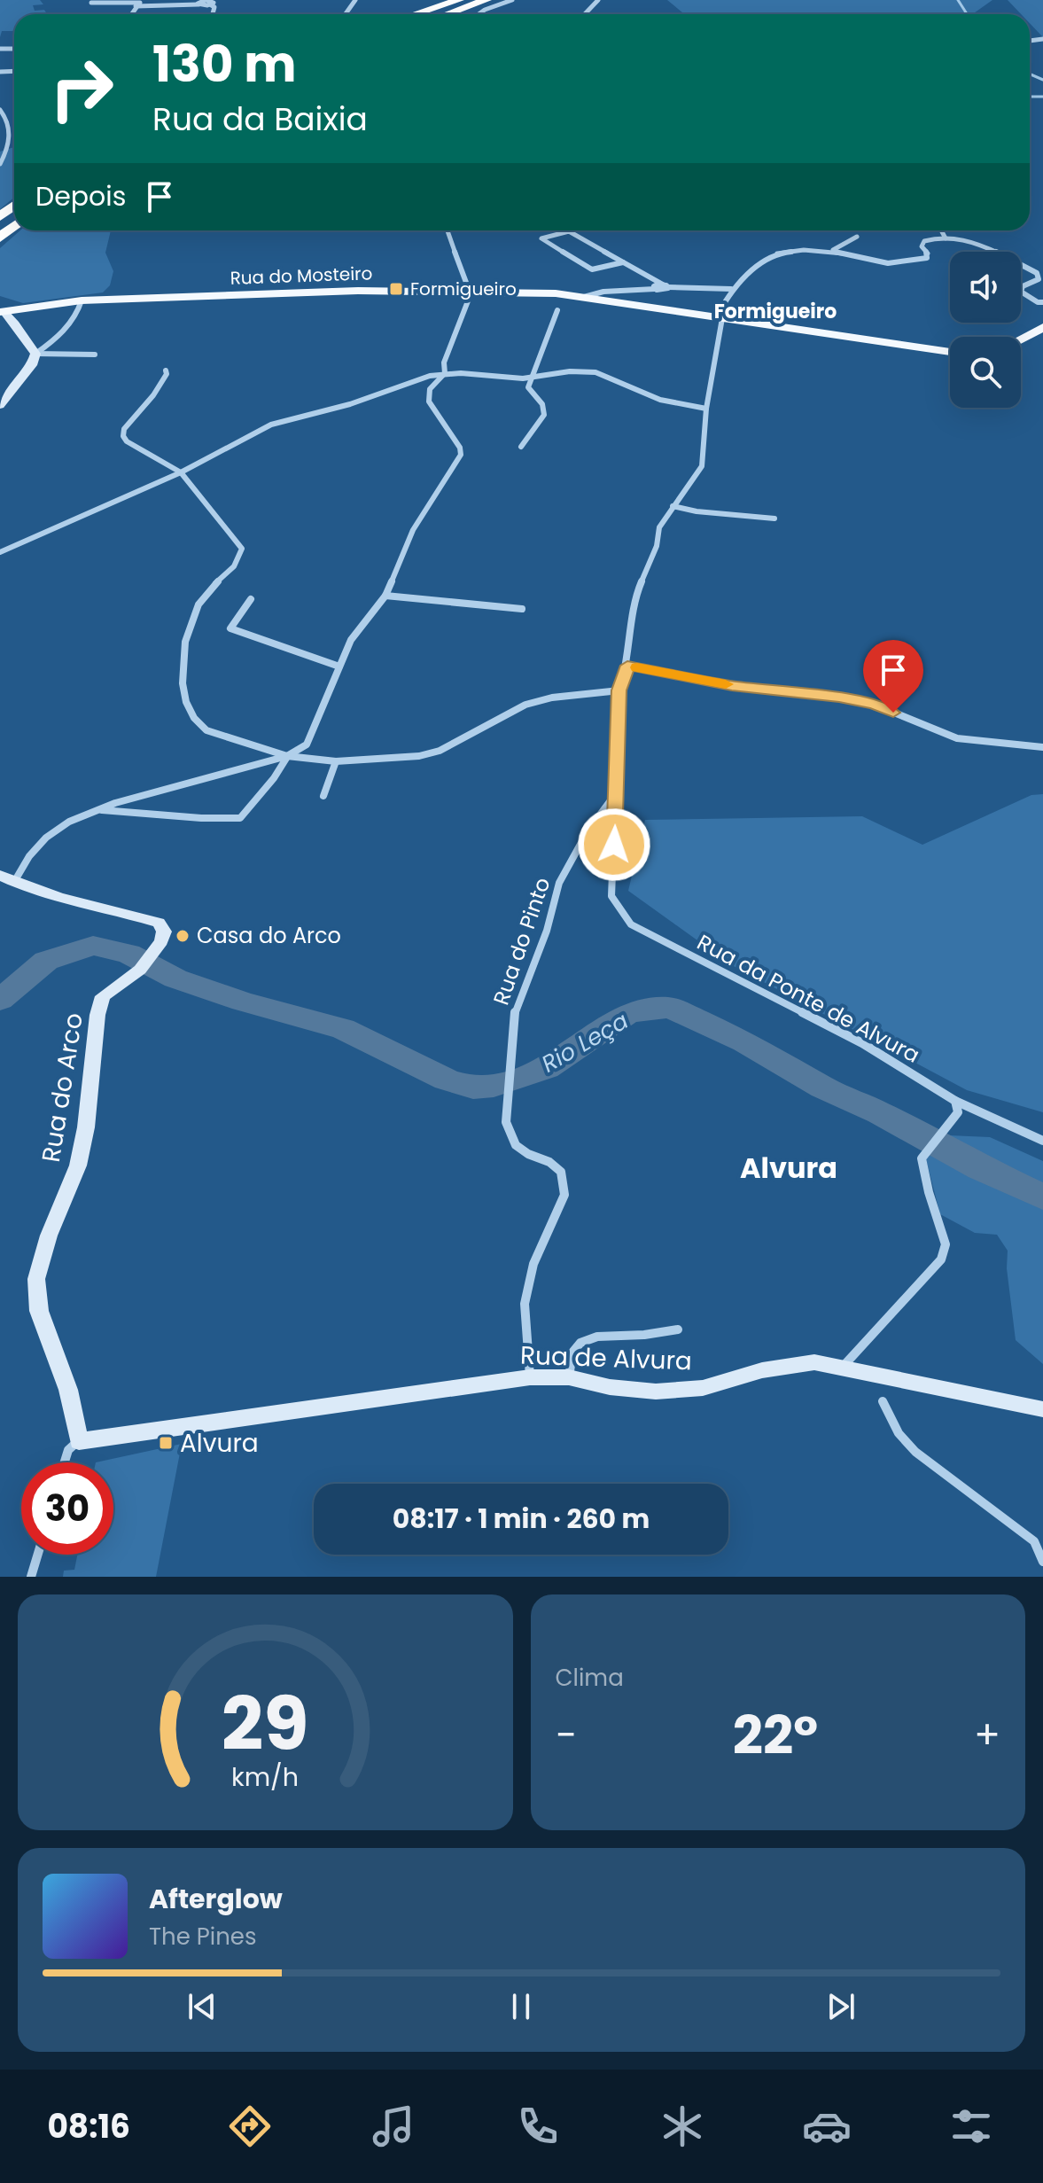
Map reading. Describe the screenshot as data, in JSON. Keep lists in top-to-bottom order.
{
  "streets": {
    "main road": ["Rua do Mosteiro"],
    "street": [
      "Rua do Pinto",
      "Rua da Ponte de Alvura",
      "Rua do Arco",
      "Rua de Alvura"
    ]
  },
  "crossings": [
    ["Rua do Mosteiro", "Rua da Ponte de Alvura"],
    ["Rua do Pinto", "Rua da Ponte de Alvura"],
    ["Rua do Pinto", "Rua de Alvura"],
    ["Rua do Arco", "Rua de Alvura"]
  ],
  "districts": ["Formigueiro", "Alvura"],
  "water": ["Rio Leça"],
  "places": {
    "transit": ["Formigueiro", "Alvura"],
    "other": ["Casa do Arco"]
  },
  "page": {
    "turn": ["130 m", "Rua da Baixia"],
    "then": "Depois",
    "limit": "30",
    "trip": "08:17 · 1 min · 260 m",
    "tile": "Clima",
    "heat": ["−", "22°", "+"],
    "song": ["Afterglow", "The Pines"],
    "tabs": "08:16",
    "gauge": ["29", "km/h"]
  }
}
